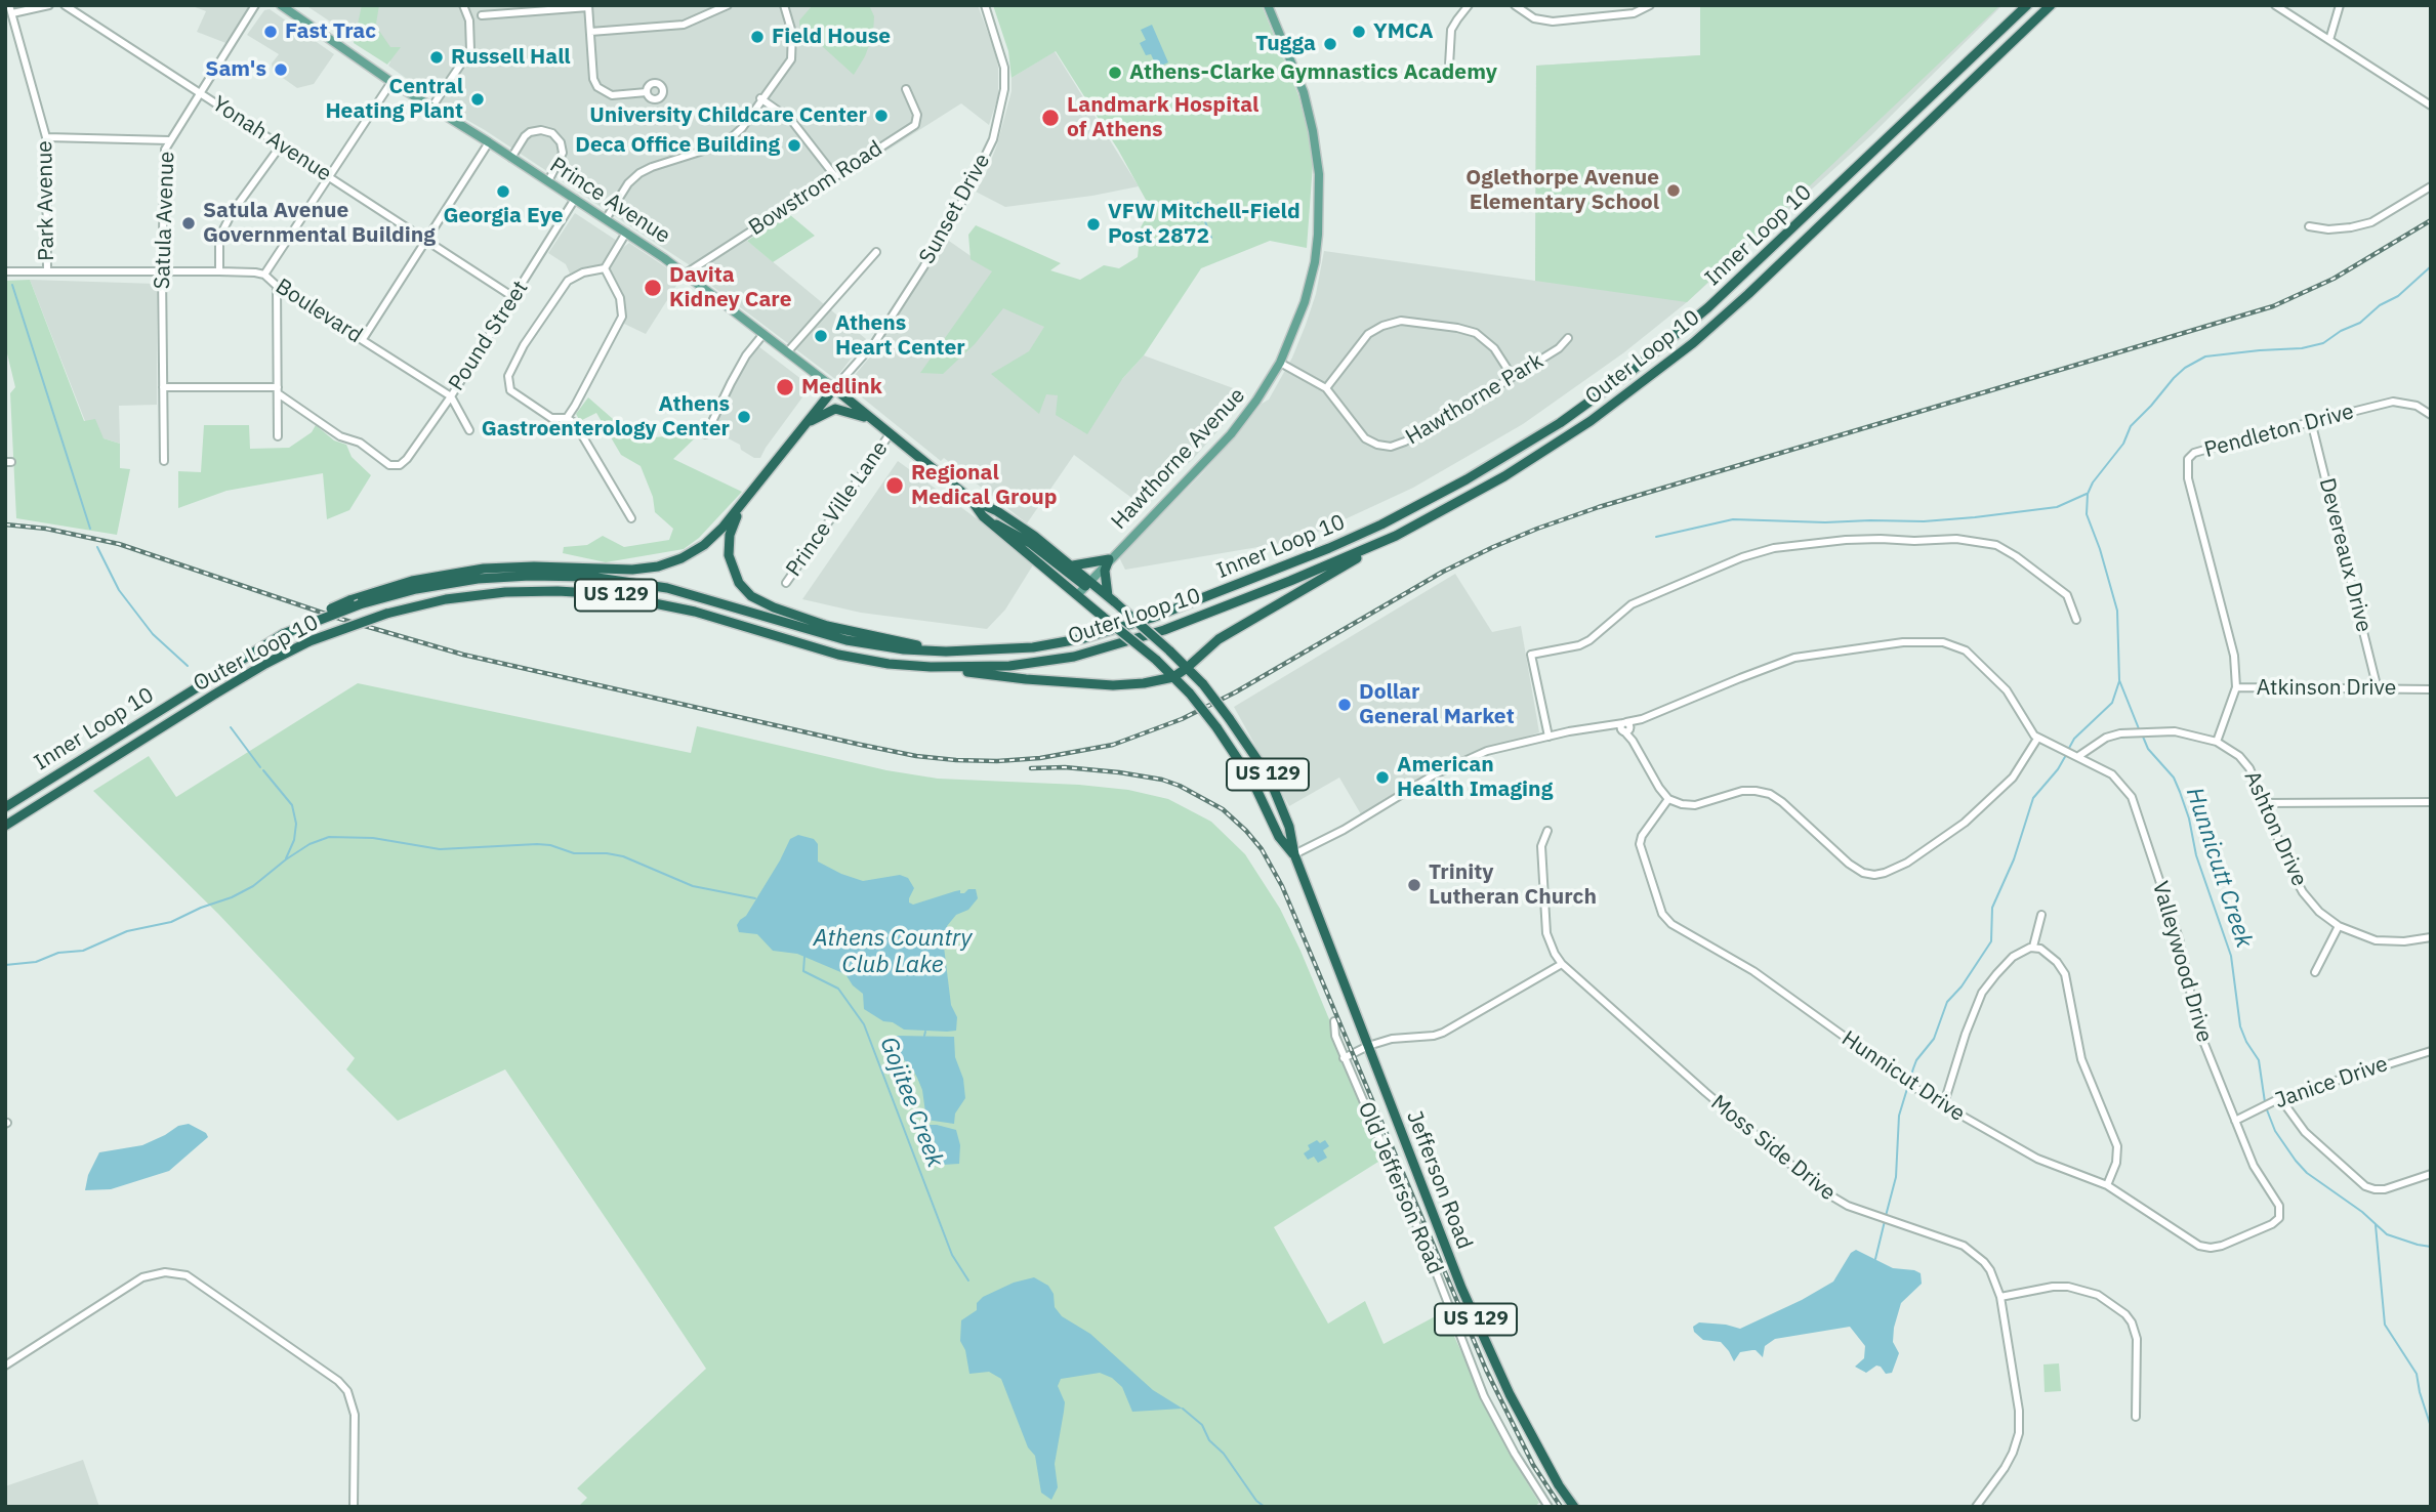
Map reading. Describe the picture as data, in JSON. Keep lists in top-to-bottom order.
{
  "streets": {
    "highway": [
      "Prince Avenue",
      "Inner Loop 10",
      "Outer Loop 10",
      "US 129",
      "Jefferson Road"
    ],
    "main road": ["Hawthorne Avenue"],
    "street": [
      "Yonah Avenue",
      "Bowstrom Road",
      "Park Avenue",
      "Sunset Drive",
      "Satula Avenue",
      "Boulevard",
      "Pound Street",
      "Hawthorne Park",
      "Pendleton Drive",
      "Prince Ville Lane",
      "Devereaux Drive",
      "Atkinson Drive",
      "Ashton Drive",
      "Valleywood Drive",
      "Hunnicut Drive",
      "Janice Drive",
      "Moss Side Drive",
      "Old Jefferson Road"
    ]
  },
  "crossings": [
    ["Yonah Avenue", "Satula Avenue"],
    ["Yonah Avenue", "Pound Street"],
    ["Bowstrom Road", "Prince Avenue"],
    ["Park Avenue", "Boulevard"],
    ["Prince Avenue", "Sunset Drive"],
    ["Prince Avenue", "Pound Street"],
    ["Prince Avenue", "Hawthorne Avenue"],
    ["Prince Avenue", "Prince Ville Lane"],
    ["Prince Avenue", "US 129"],
    ["Prince Avenue", "Jefferson Road"],
    ["Sunset Drive", "US 129"],
    ["Satula Avenue", "Boulevard"],
    ["Inner Loop 10", "US 129"],
    ["Boulevard", "Pound Street"],
    ["Outer Loop 10", "US 129"],
    ["Hawthorne Park", "Hawthorne Avenue"],
    ["Pendleton Drive", "Devereaux Drive"],
    ["Pendleton Drive", "Atkinson Drive"],
    ["Devereaux Drive", "Atkinson Drive"],
    ["US 129", "Jefferson Road"],
    ["Atkinson Drive", "Ashton Drive"],
    ["Ashton Drive", "Valleywood Drive"],
    ["Valleywood Drive", "Hunnicut Drive"],
    ["Valleywood Drive", "Janice Drive"]
  ],
  "water": ["Hunnicutt Creek", "Athens Country Club Lake", "Gojitee Creek"],
  "places": [
    "Fast Trac",
    "YMCA",
    "Field House",
    "Tugga",
    "Russell Hall",
    "Sam's",
    "Athens-Clarke Gymnastics Academy",
    "Central Heating Plant",
    "University Childcare Center",
    "Landmark Hospital of Athens",
    "Deca Office Building",
    "Oglethorpe Avenue Elementary School",
    "Georgia Eye",
    "Satula Avenue Governmental Building",
    "VFW Mitchell-Field Post 2872",
    "Davita Kidney Care",
    "Athens Heart Center",
    "Medlink",
    "Athens Gastroenterology Center",
    "Regional Medical Group",
    "Dollar General Market",
    "American Health Imaging",
    "Trinity Lutheran Church"
  ]
}
